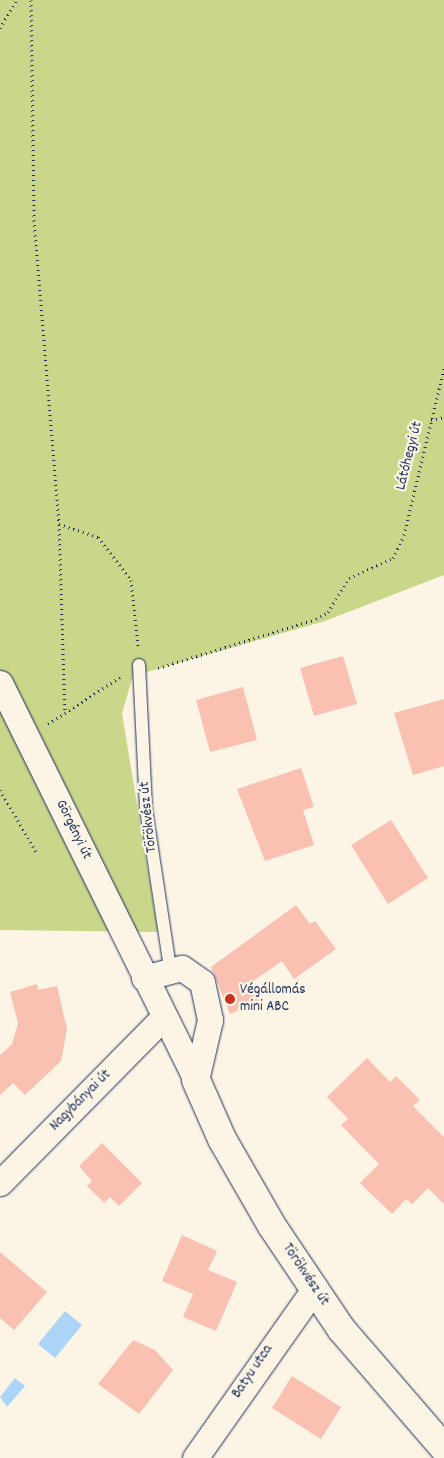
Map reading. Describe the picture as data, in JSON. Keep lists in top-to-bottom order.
{
  "streets": {
    "street": [
      "Törökvész út",
      "Görgényi út",
      "Nagybányai út",
      "Batyu utca"
    ],
    "path": ["Látóhegyi út"]
  },
  "crossings": [
    ["Látóhegyi út", "Törökvész út"],
    ["Törökvész út", "Görgényi út"],
    ["Törökvész út", "Nagybányai út"],
    ["Törökvész út", "Batyu utca"]
  ],
  "places": ["Végállomás mini ABC"]
}
